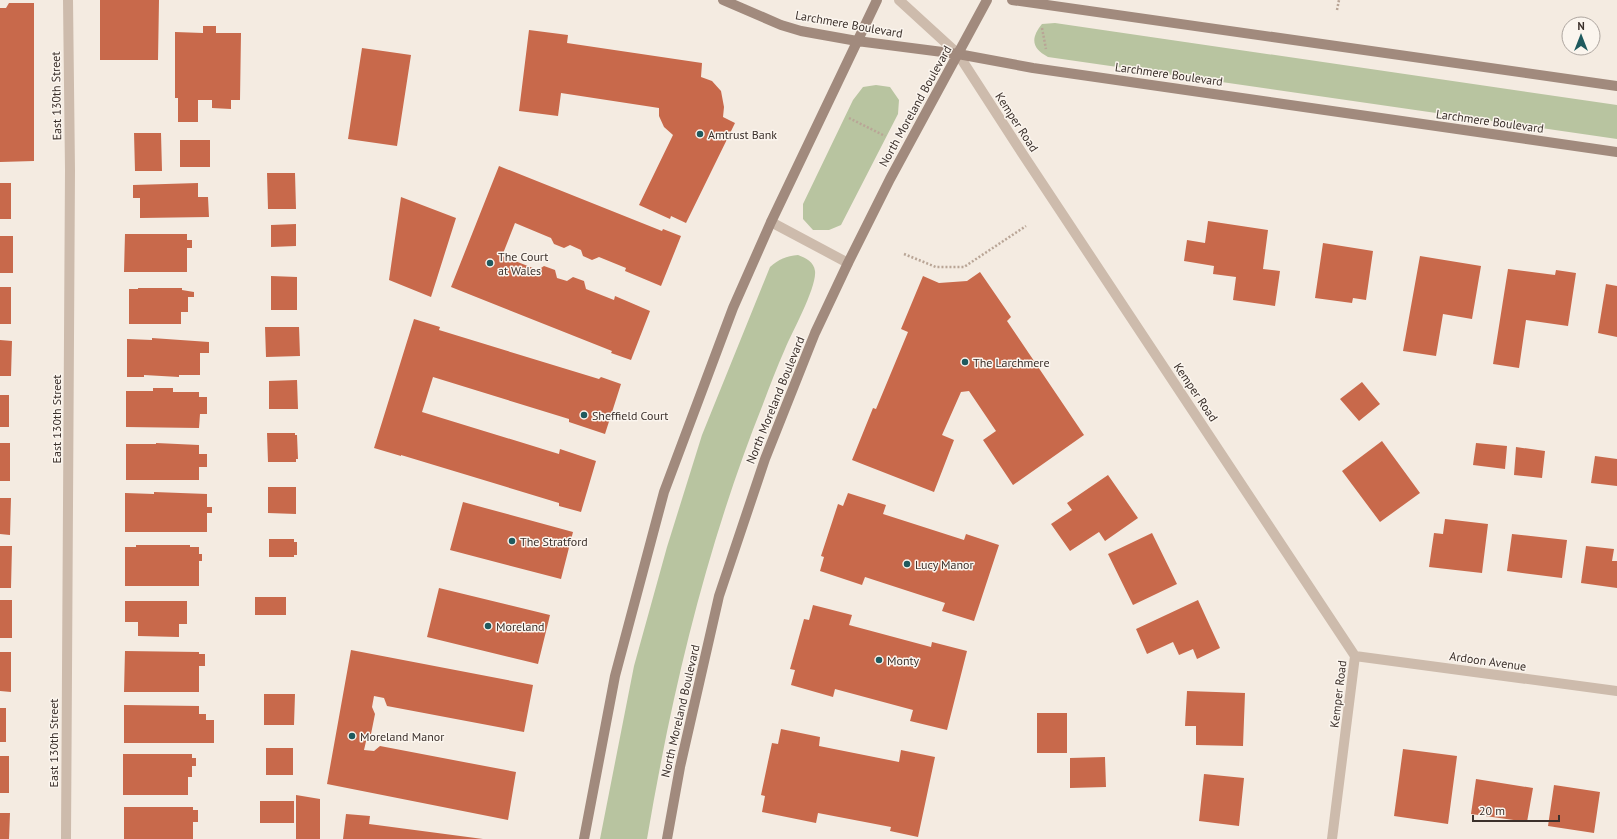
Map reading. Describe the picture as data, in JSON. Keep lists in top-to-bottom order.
{
  "streets": {
    "main road": ["Larchmere Boulevard", "North Moreland Boulevard"],
    "street": ["East 130th Street", "Kemper Road", "Ardoon Avenue"]
  },
  "crossings": [
    ["Larchmere Boulevard", "North Moreland Boulevard"],
    ["Larchmere Boulevard", "Kemper Road"],
    ["North Moreland Boulevard", "Kemper Road"],
    ["Kemper Road", "Ardoon Avenue"]
  ],
  "places": [
    "Amtrust Bank",
    "The Court at Wales",
    "The Larchmere",
    "Sheffield Court",
    "The Stratford",
    "Lucy Manor",
    "Moreland",
    "Monty",
    "Moreland Manor"
  ],
  "scale_bar": "20 m",
  "north": "top"
}
